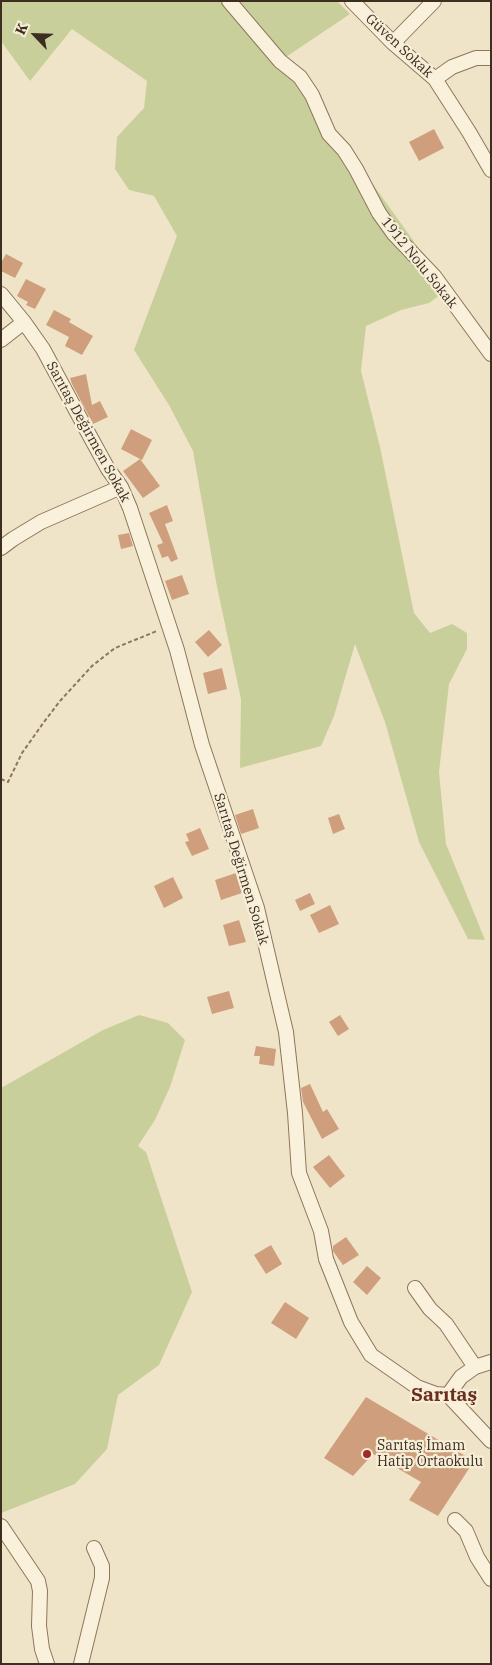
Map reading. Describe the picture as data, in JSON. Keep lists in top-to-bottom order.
{
  "streets": {
    "street": ["Güven Sokak", "1912 Nolu Sokak", "Sarıtaş Değirmen Sokak"]
  },
  "districts": ["Sarıtaş"],
  "places": ["Sarıtaş İmam Hatip Ortaokulu"],
  "north": "top left"
}
